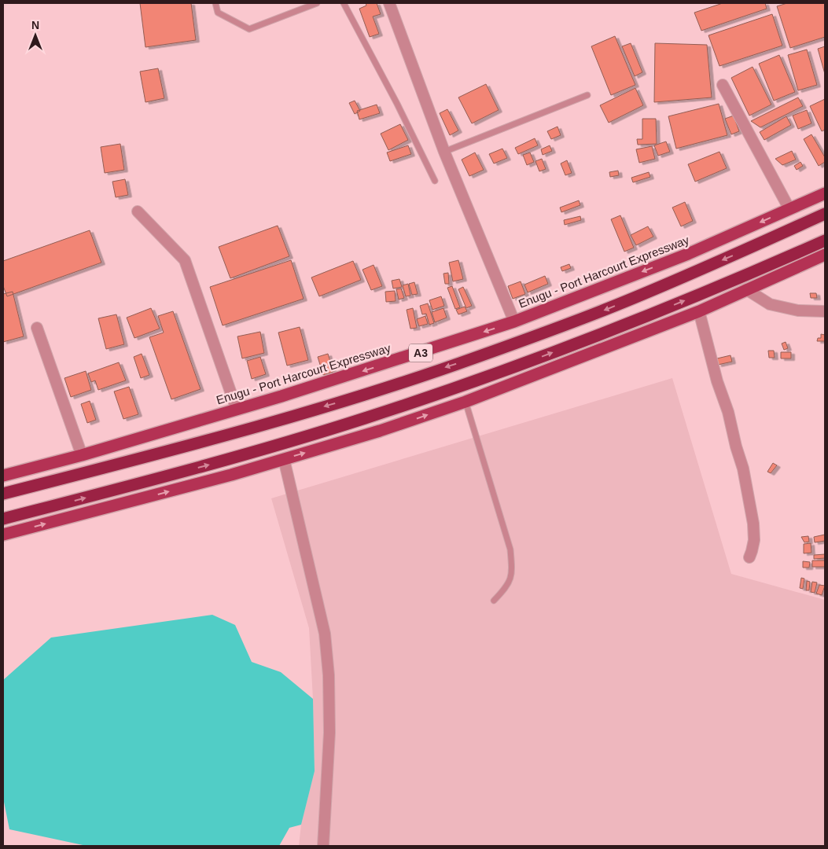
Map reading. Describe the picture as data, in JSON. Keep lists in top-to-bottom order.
{
  "streets": {
    "highway": ["A3"],
    "main road": ["Enugu - Port Harcourt Expressway"]
  },
  "north": "top"
}
